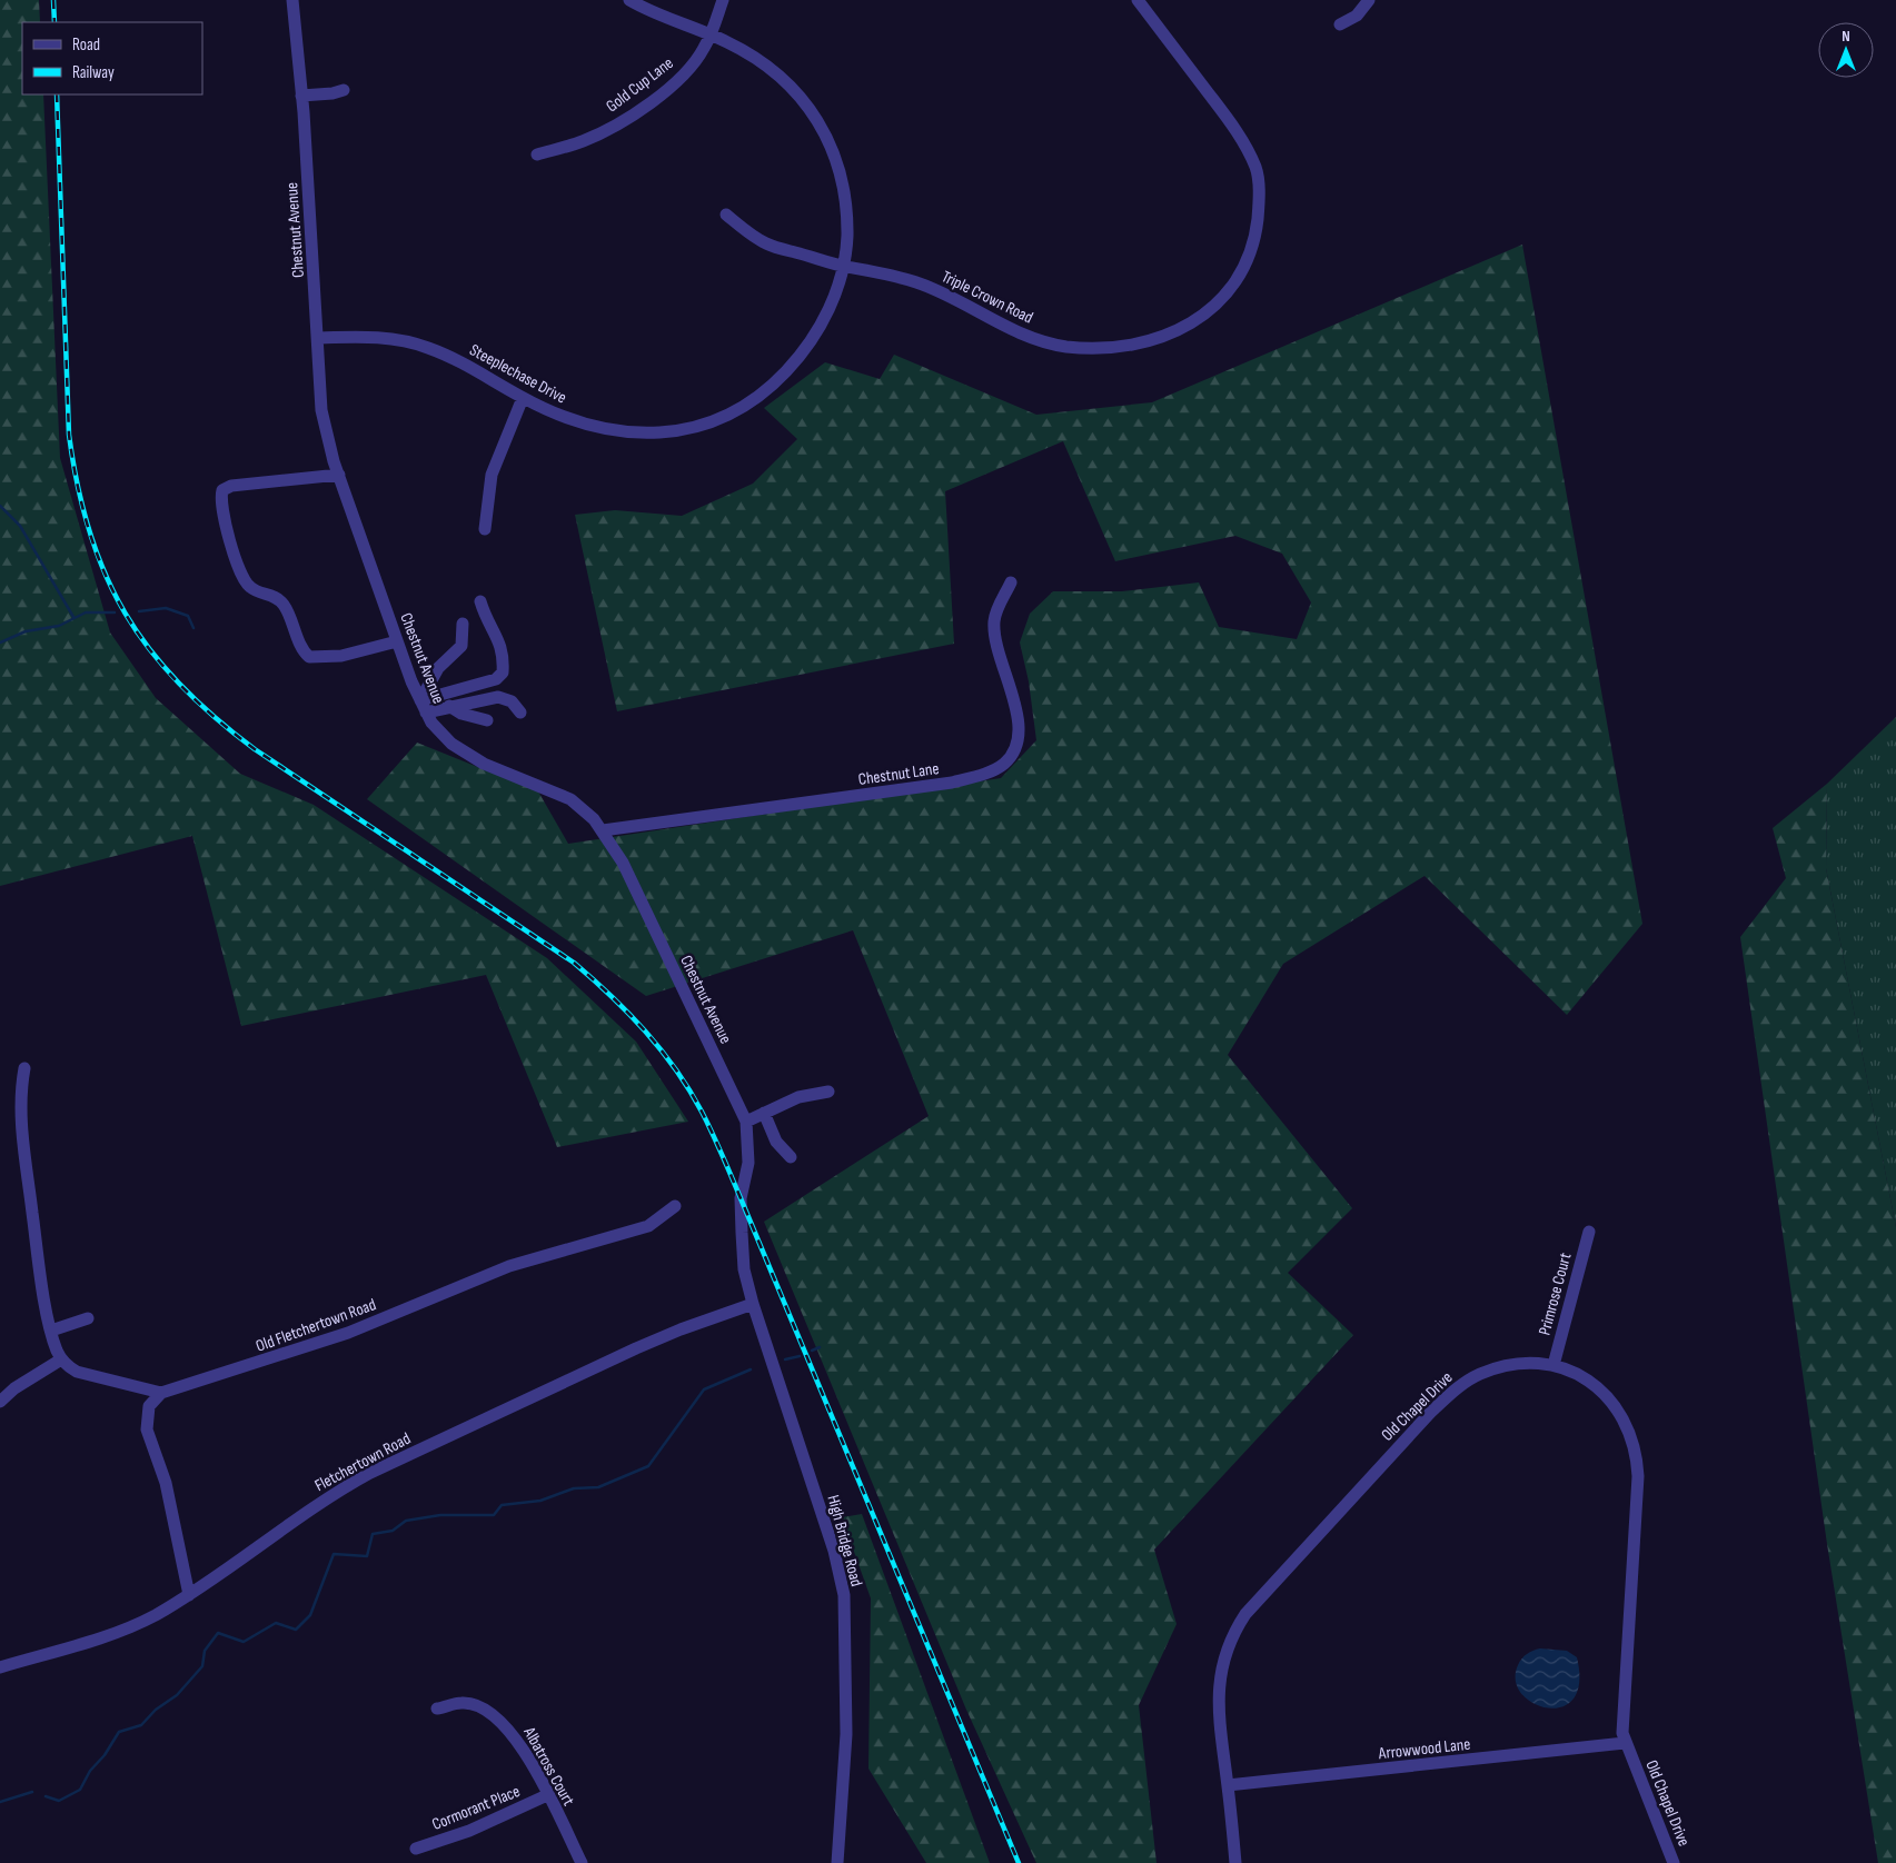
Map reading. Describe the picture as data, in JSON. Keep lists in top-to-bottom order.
{
  "streets": {
    "street": [
      "Gold Cup Lane",
      "Chestnut Avenue",
      "Triple Crown Road",
      "Steeplechase Drive",
      "Chestnut Lane",
      "Primrose Court",
      "Old Fletchertown Road",
      "Old Chapel Drive",
      "Fletchertown Road",
      "High Bridge Road",
      "Arrowwood Lane",
      "Albatross Court",
      "Cormorant Place"
    ]
  },
  "crossings": [
    ["Gold Cup Lane", "Steeplechase Drive"],
    ["Chestnut Avenue", "Steeplechase Drive"],
    ["Chestnut Avenue", "Chestnut Lane"],
    ["Chestnut Avenue", "Fletchertown Road"],
    ["Chestnut Avenue", "High Bridge Road"],
    ["Triple Crown Road", "Steeplechase Drive"],
    ["Primrose Court", "Old Chapel Drive"],
    ["Old Chapel Drive", "Arrowwood Lane"],
    ["Fletchertown Road", "High Bridge Road"],
    ["Albatross Court", "Cormorant Place"]
  ],
  "legend": ["Road", "Railway"],
  "north": "top"
}
